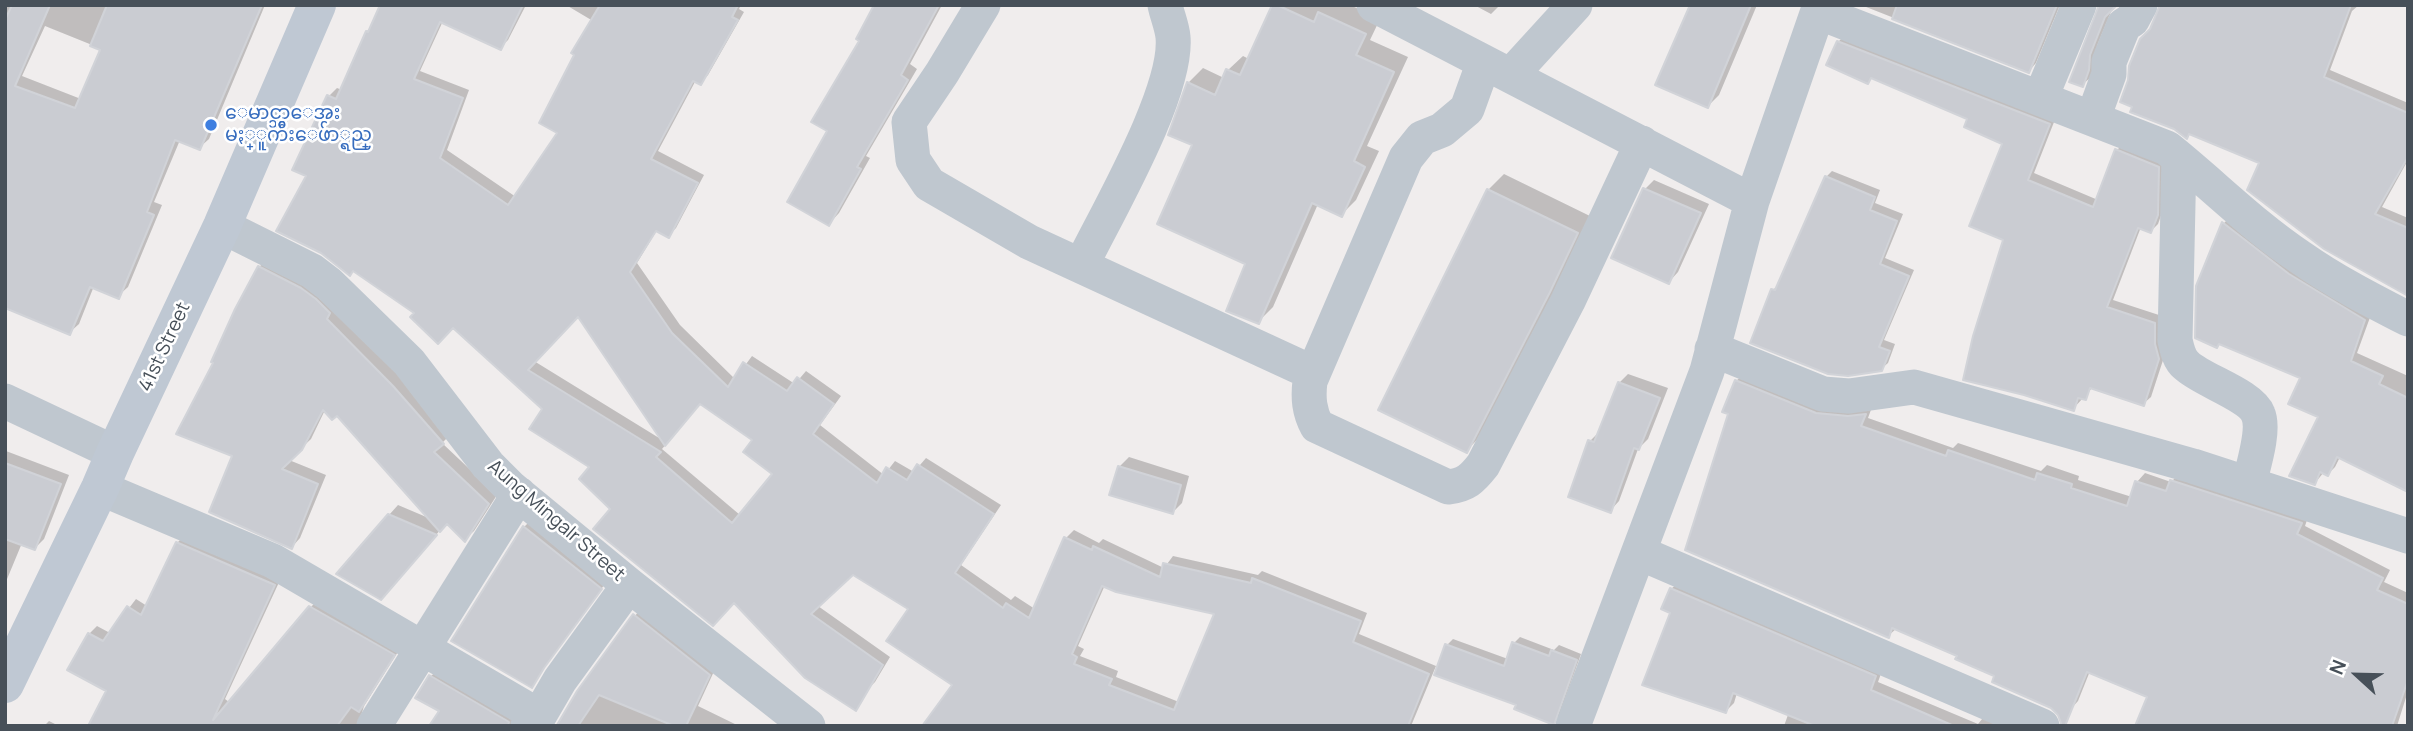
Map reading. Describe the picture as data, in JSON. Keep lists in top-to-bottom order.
{
  "streets": {
    "main road": ["41st Street"],
    "street": ["Aung Mingalr Street"]
  },
  "crossings": [
    ["41st Street", "Aung Mingalr Street"]
  ],
  "places": ["ေမာင္သာေအး မႏ္ူက်ီးေဖ်ာ္ရည္"],
  "north": "left"
}
